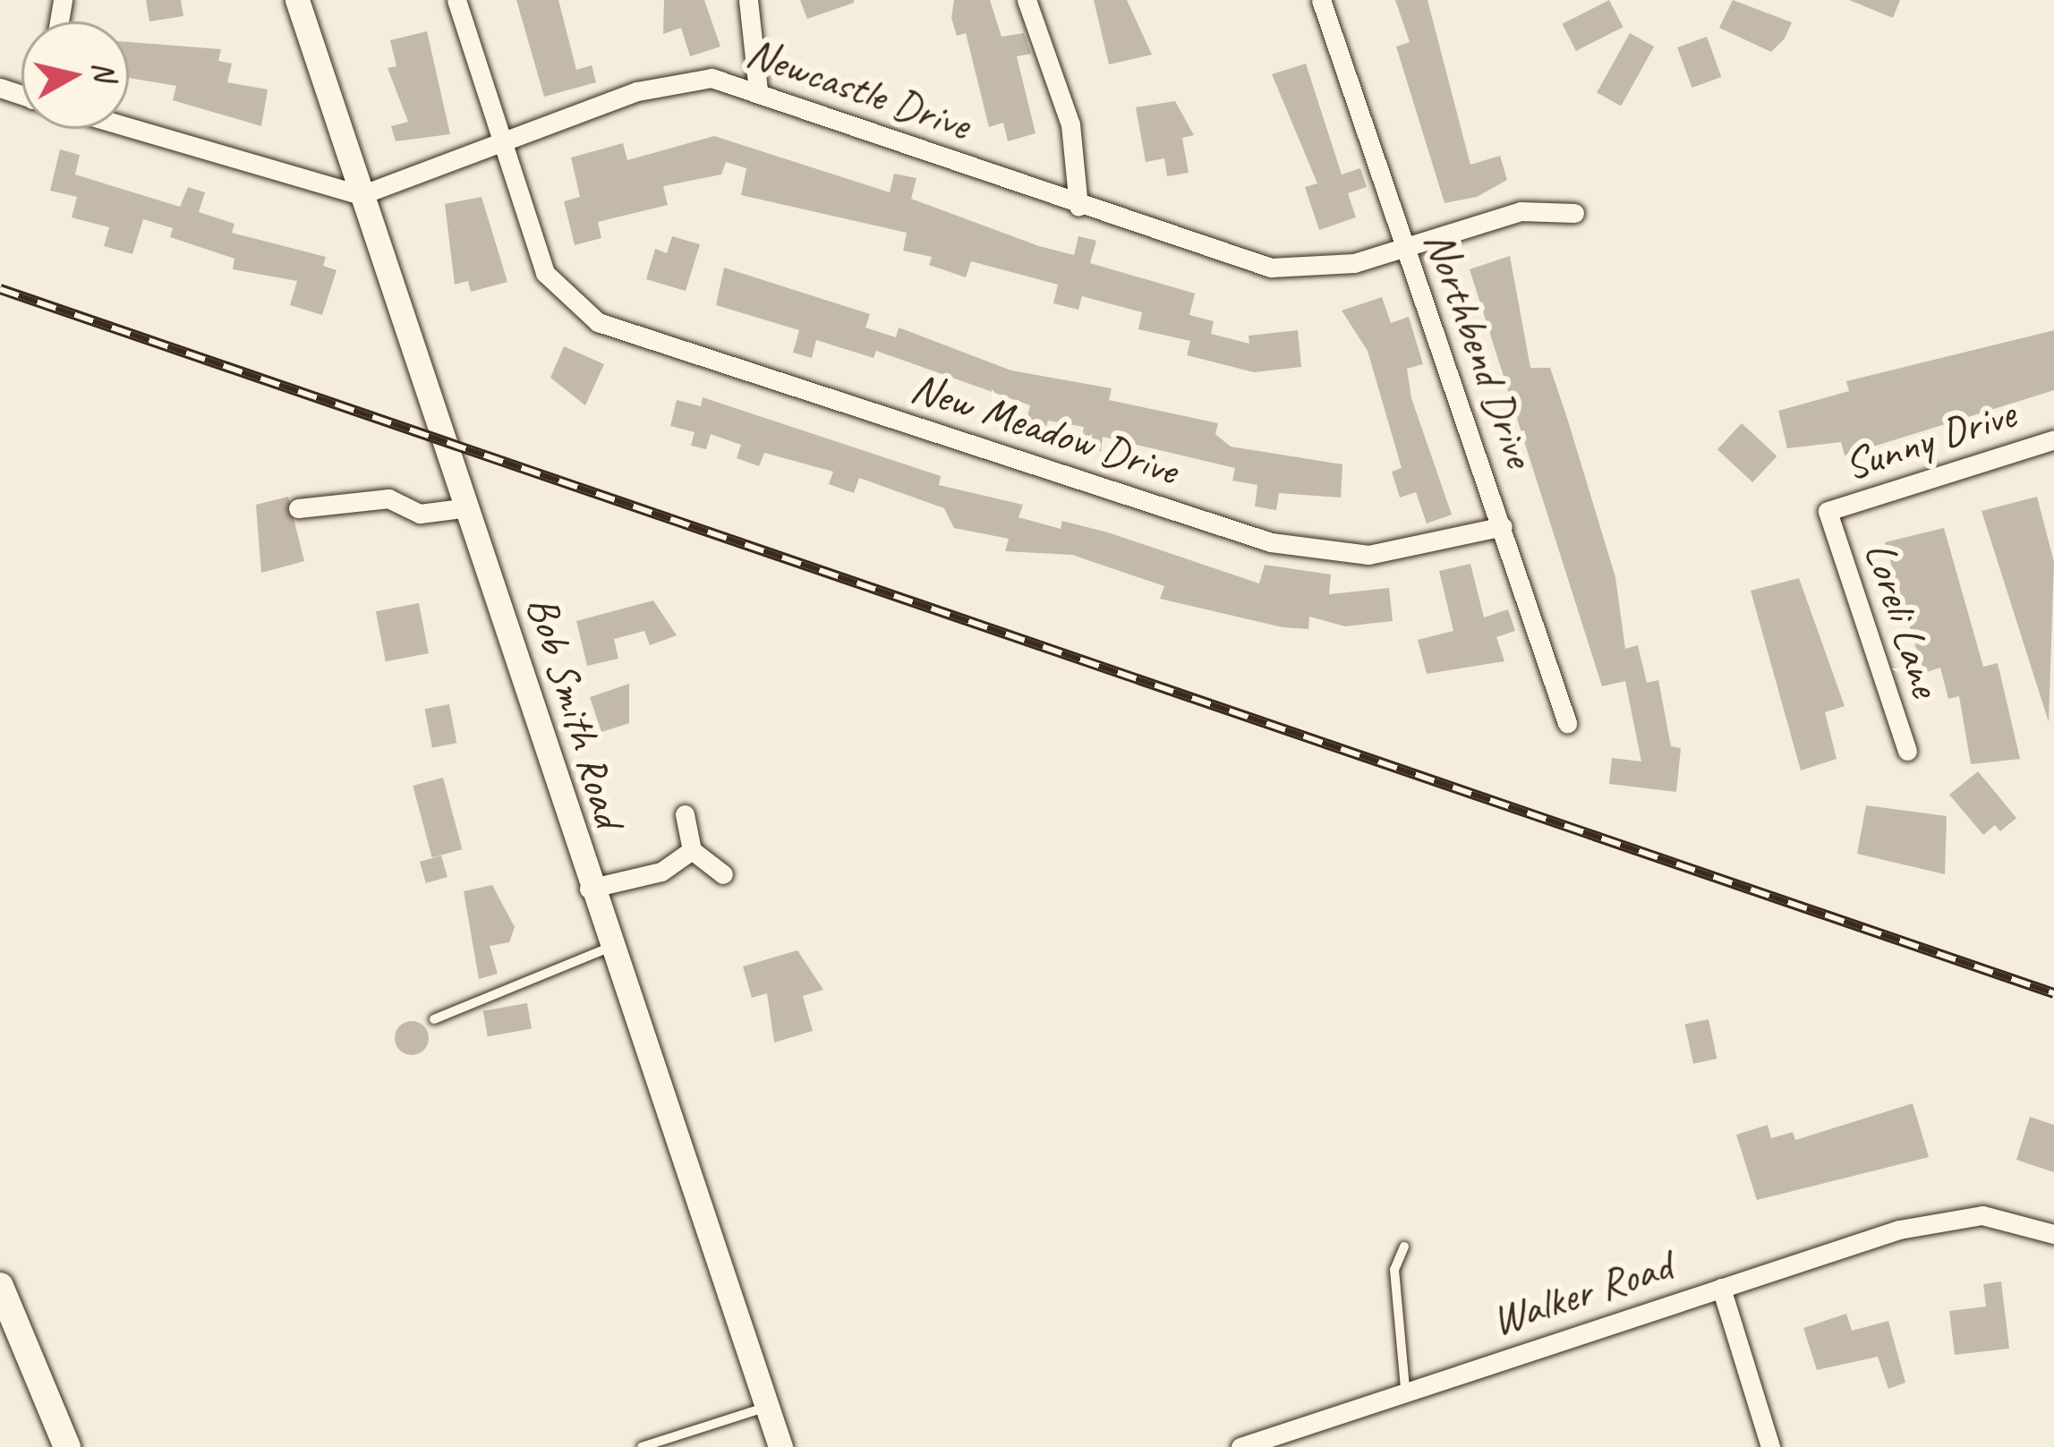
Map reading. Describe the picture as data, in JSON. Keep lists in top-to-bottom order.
{
  "streets": {
    "street": [
      "Newcastle Drive",
      "Northbend Drive",
      "New Meadow Drive",
      "Sunny Drive",
      "Loreli Lane",
      "Bob Smith Road",
      "Walker Road"
    ]
  },
  "crossings": [
    ["Newcastle Drive", "Northbend Drive"],
    ["Newcastle Drive", "New Meadow Drive"],
    ["Newcastle Drive", "Bob Smith Road"],
    ["Northbend Drive", "New Meadow Drive"],
    ["Sunny Drive", "Loreli Lane"]
  ],
  "north": "right"
}
